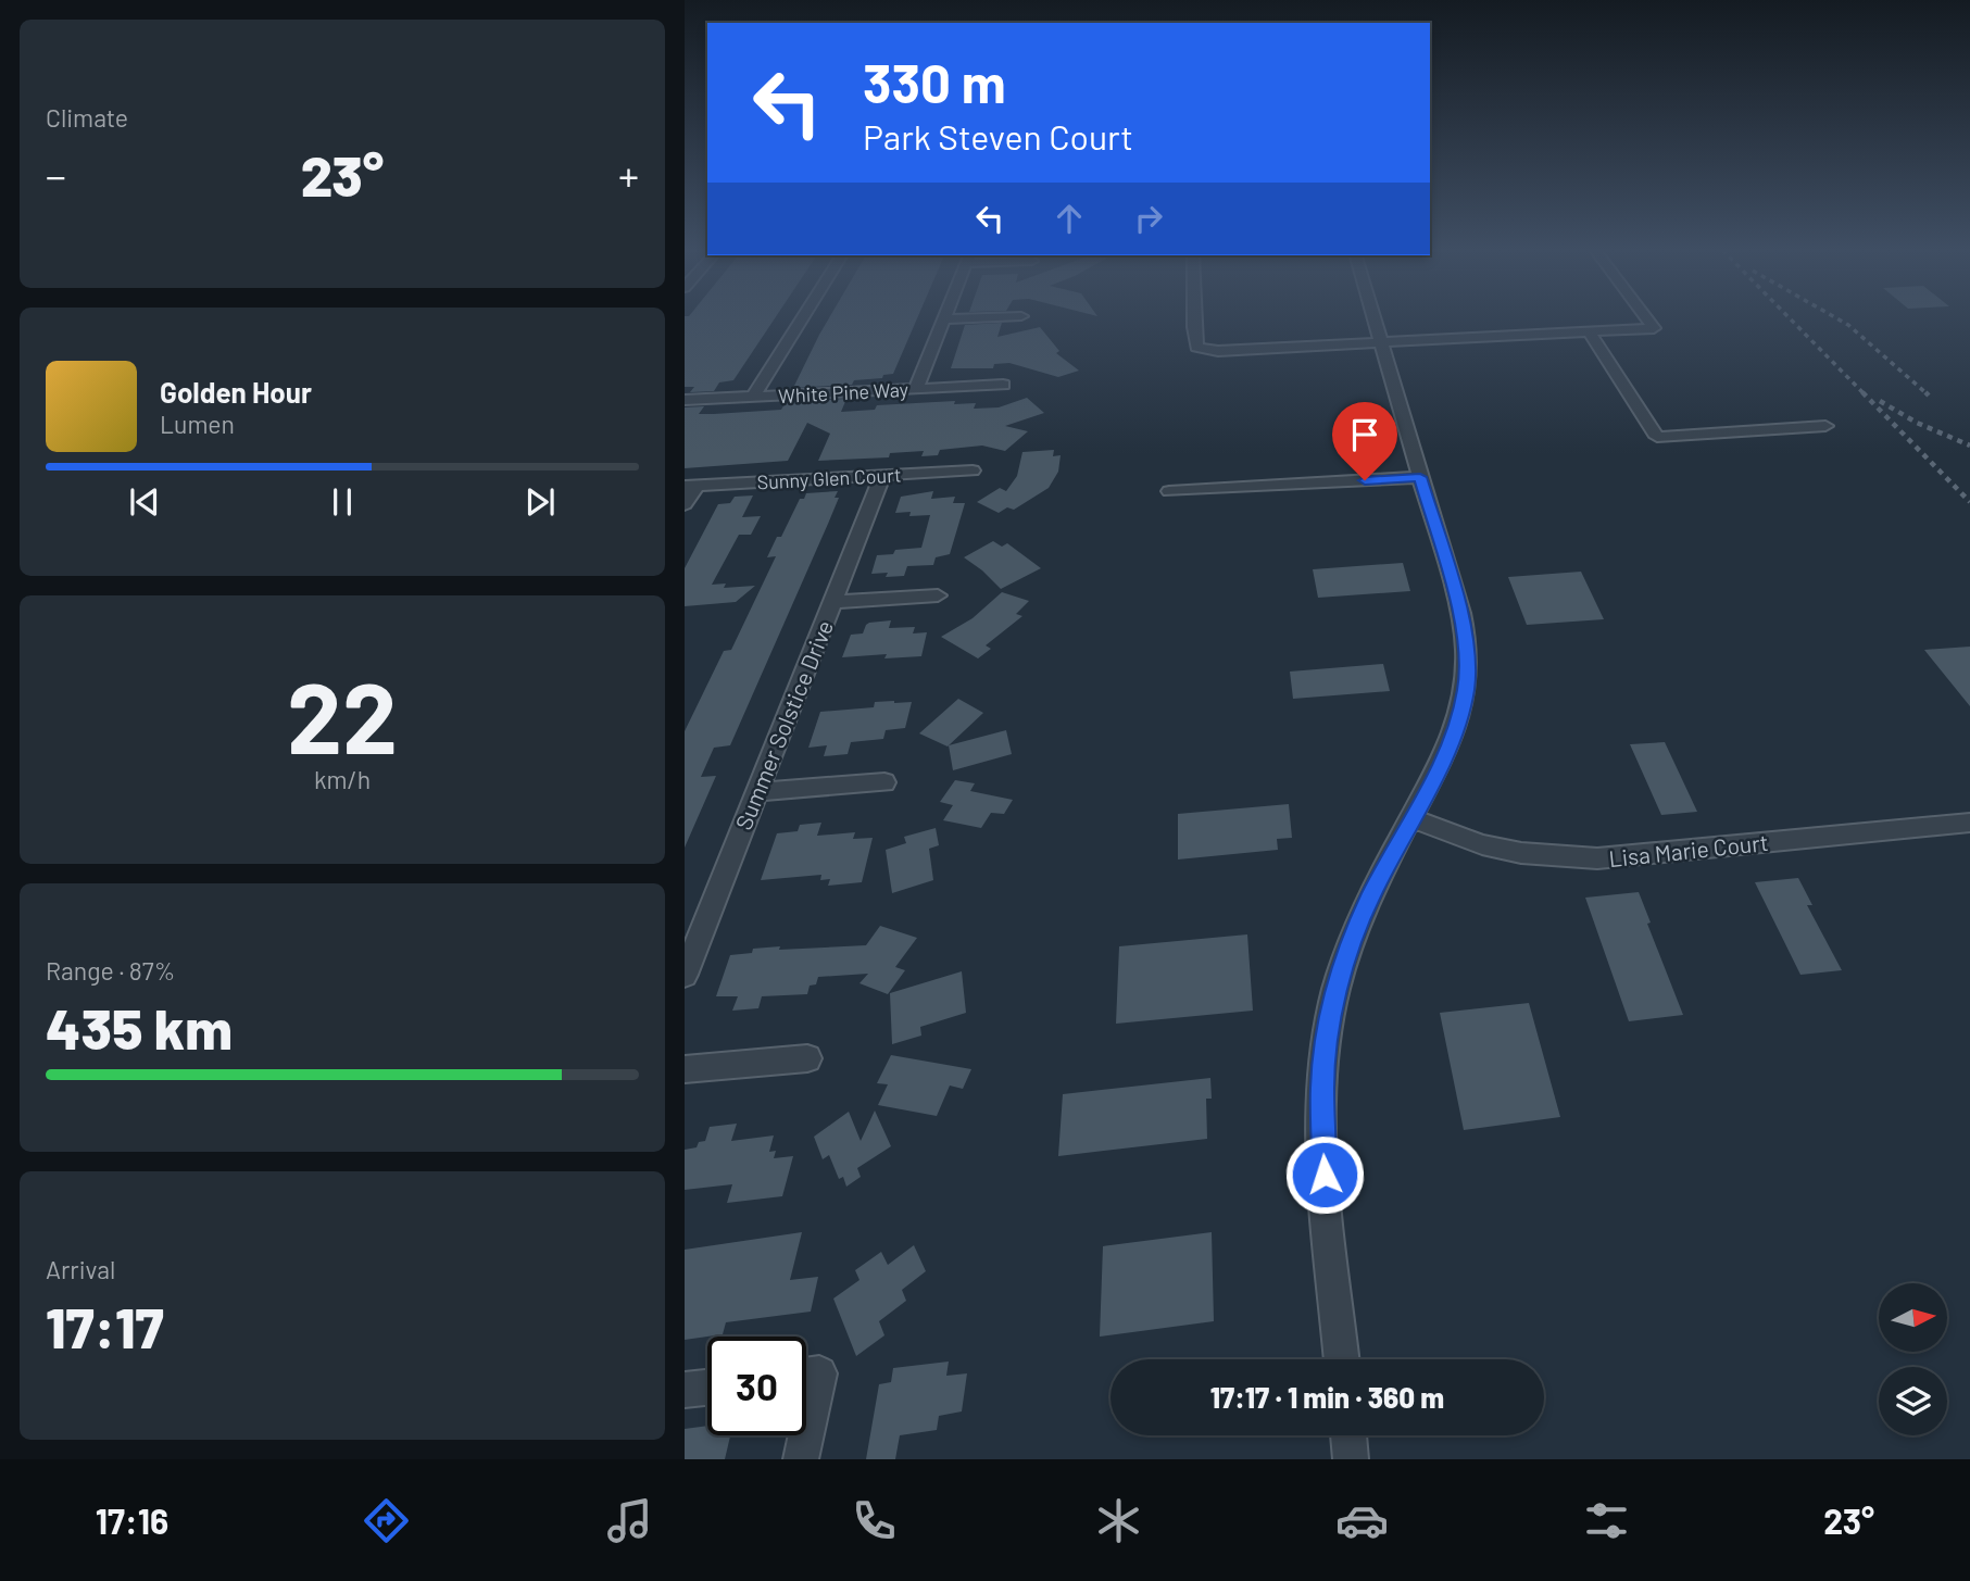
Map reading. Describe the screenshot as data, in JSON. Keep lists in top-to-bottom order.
{
  "streets": {
    "street": [
      "White Pine Way",
      "Sunny Glen Court",
      "Summer Solstice Drive",
      "Lisa Marie Court"
    ]
  },
  "crossings": [
    ["Sunny Glen Court", "Summer Solstice Drive"]
  ],
  "north": "right",
  "page": {
    "tile": [
      "Climate",
      ["22", "km/h"],
      ["Range · 87%", "435 km"],
      ["Arrival", "17:17"]
    ],
    "turn": ["330 m", "Park Steven Court"],
    "heat": ["−", "23°", "+"],
    "song": ["Golden Hour", "Lumen"],
    "limit": "30",
    "trip": "17:17 · 1 min · 360 m",
    "tabs": ["17:16", "23°"]
  }
}
